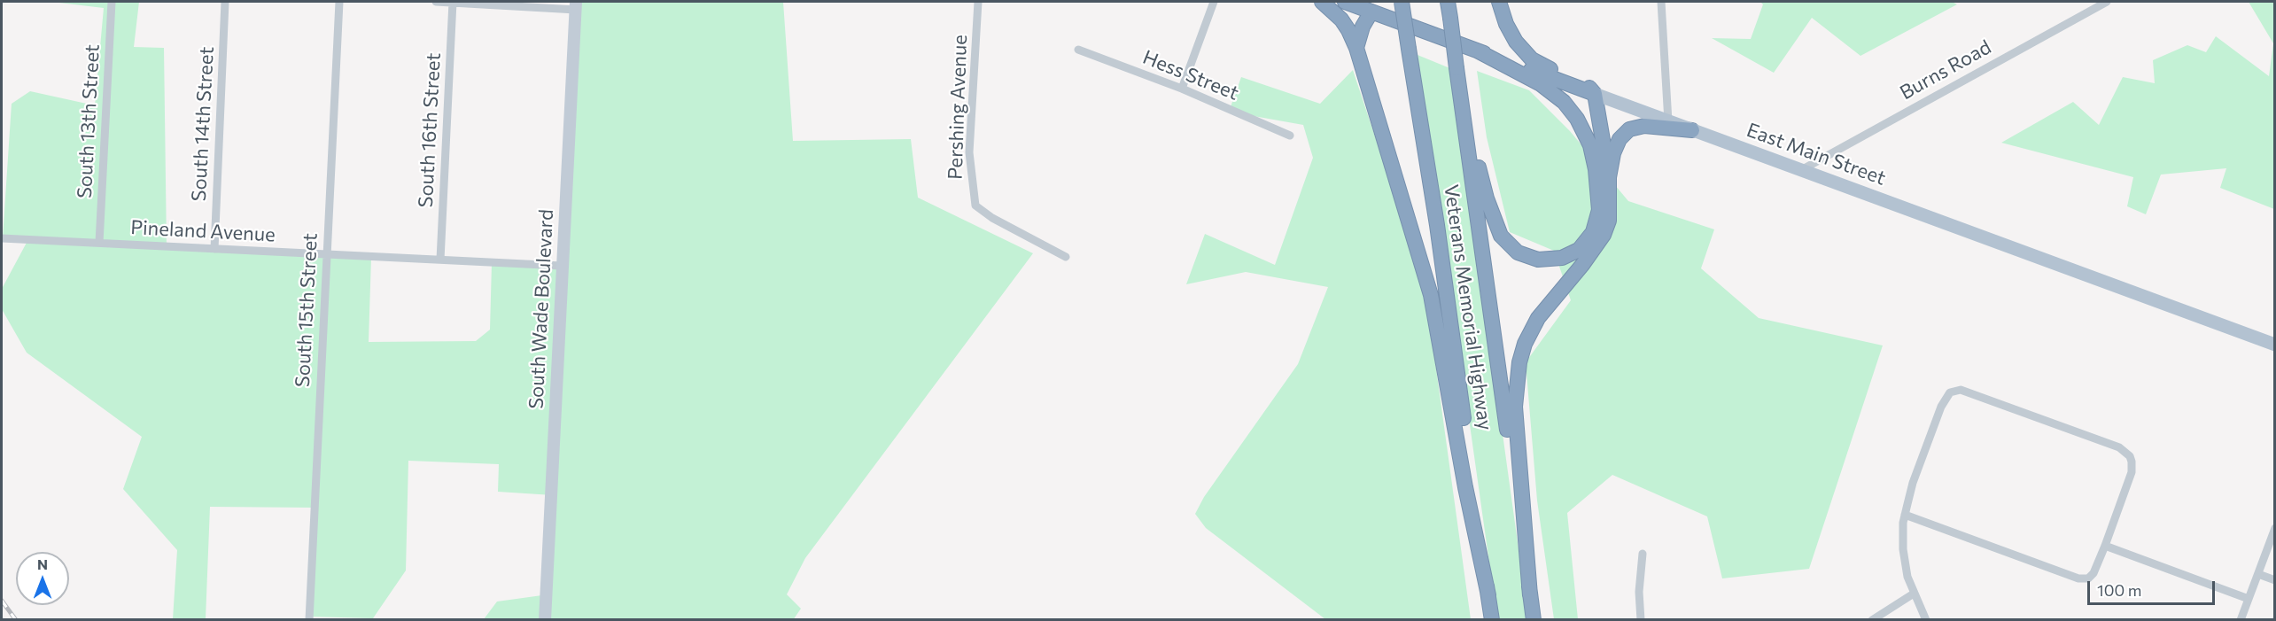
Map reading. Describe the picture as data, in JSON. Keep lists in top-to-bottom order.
{
  "streets": {
    "highway": ["East Main Street", "Veterans Memorial Highway"],
    "main road": ["South Wade Boulevard"],
    "street": [
      "Burns Road",
      "Hess Street",
      "Pershing Avenue",
      "South 13th Street",
      "South 14th Street",
      "South 16th Street",
      "Pineland Avenue",
      "South 15th Street"
    ]
  },
  "crossings": [
    ["Burns Road", "East Main Street"],
    ["South 13th Street", "Pineland Avenue"],
    ["South 14th Street", "Pineland Avenue"],
    ["South 16th Street", "Pineland Avenue"],
    ["Pineland Avenue", "South Wade Boulevard"],
    ["Pineland Avenue", "South 15th Street"]
  ],
  "scale_bar": "100 m",
  "north": "top"
}
